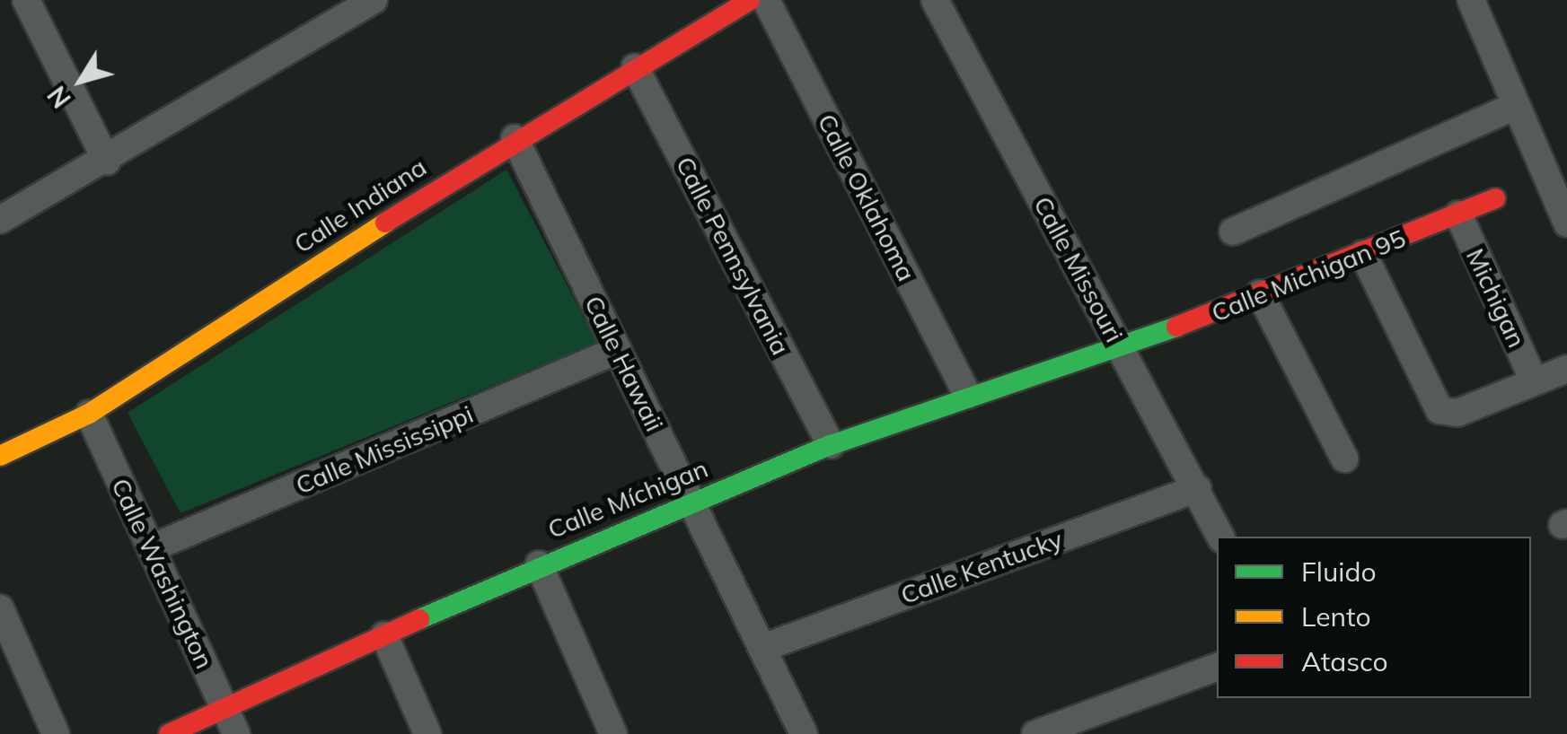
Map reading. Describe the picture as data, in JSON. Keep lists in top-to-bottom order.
{
  "streets": {
    "street": [
      "Calle Oklahoma",
      "Calle Indiana",
      "Calle Pennsylvania",
      "Calle Missouri",
      "Calle Michigan 95",
      "Michigan",
      "Calle Hawaii",
      "Calle Mississippi",
      "Calle Míchigan",
      "Calle Kentucky",
      "Calle Washington"
    ]
  },
  "crossings": [
    ["Calle Oklahoma", "Calle Míchigan"],
    ["Calle Indiana", "Calle Pennsylvania"],
    ["Calle Indiana", "Calle Hawaii"],
    ["Calle Indiana", "Calle Washington"],
    ["Calle Pennsylvania", "Calle Míchigan"],
    ["Calle Missouri", "Calle Michigan 95"],
    ["Calle Missouri", "Calle Míchigan"],
    ["Calle Missouri", "Calle Kentucky"],
    ["Calle Michigan 95", "Michigan"],
    ["Calle Michigan 95", "Calle Míchigan"],
    ["Calle Hawaii", "Calle Mississippi"],
    ["Calle Hawaii", "Calle Míchigan"],
    ["Calle Hawaii", "Calle Kentucky"],
    ["Calle Mississippi", "Calle Washington"],
    ["Calle Míchigan", "Calle Washington"]
  ],
  "legend": ["Fluido", "Lento", "Atasco"],
  "north": "bottom left"
}
